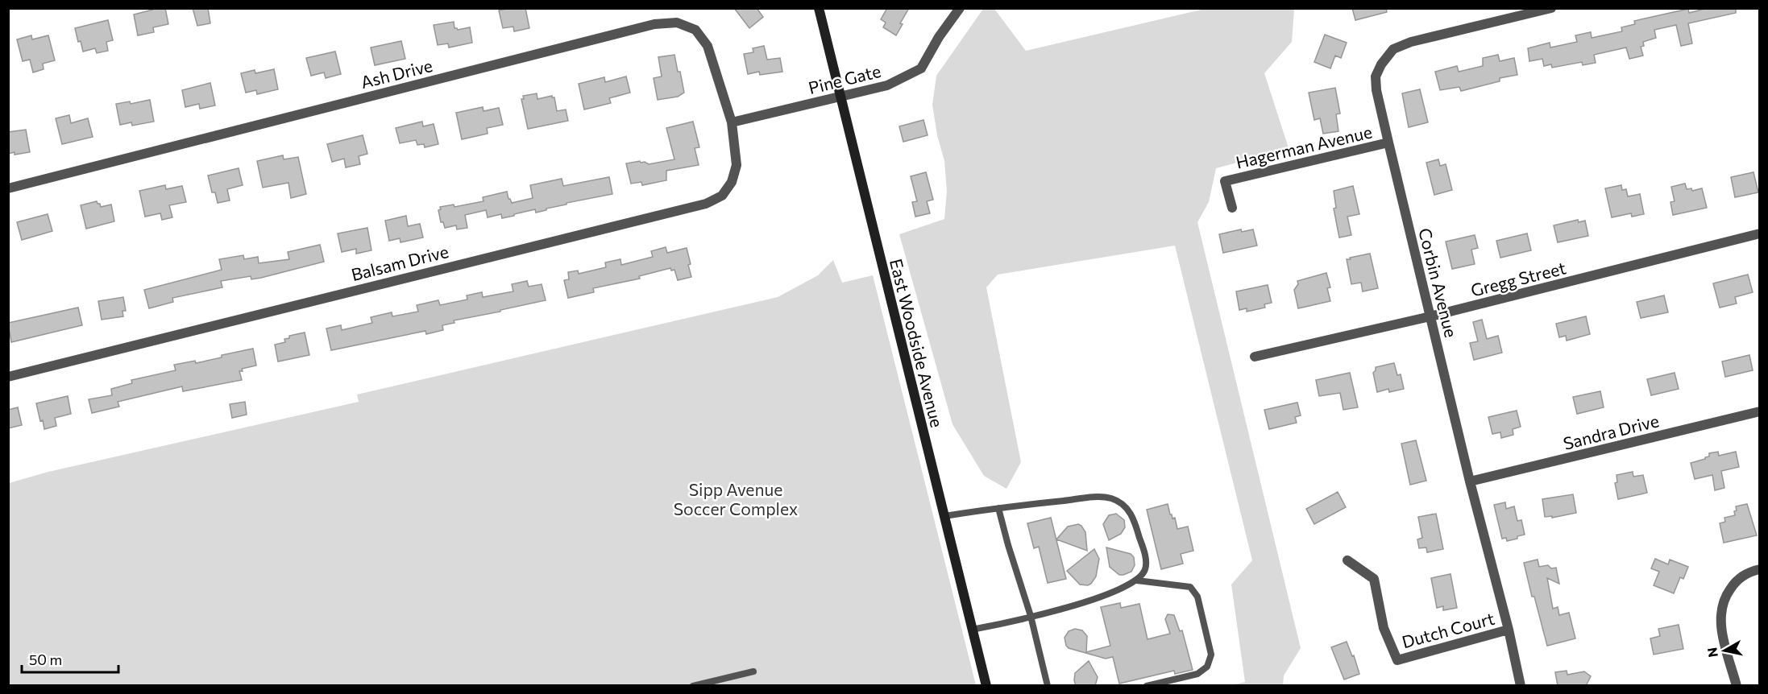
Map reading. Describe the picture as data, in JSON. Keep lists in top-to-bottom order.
{
  "streets": {
    "main road": ["East Woodside Avenue"],
    "street": [
      "Ash Drive",
      "Pine Gate",
      "Hagerman Avenue",
      "Balsam Drive",
      "Gregg Street",
      "Corbin Avenue",
      "Sandra Drive",
      "Dutch Court"
    ]
  },
  "crossings": [
    ["Ash Drive", "Pine Gate"],
    ["Ash Drive", "Balsam Drive"],
    ["Pine Gate", "Balsam Drive"],
    ["Pine Gate", "East Woodside Avenue"],
    ["Hagerman Avenue", "Corbin Avenue"],
    ["Gregg Street", "Corbin Avenue"],
    ["Corbin Avenue", "Sandra Drive"],
    ["Corbin Avenue", "Dutch Court"]
  ],
  "parks": ["Sipp Avenue Soccer Complex"],
  "scale_bar": "50 m",
  "north": "left"
}
